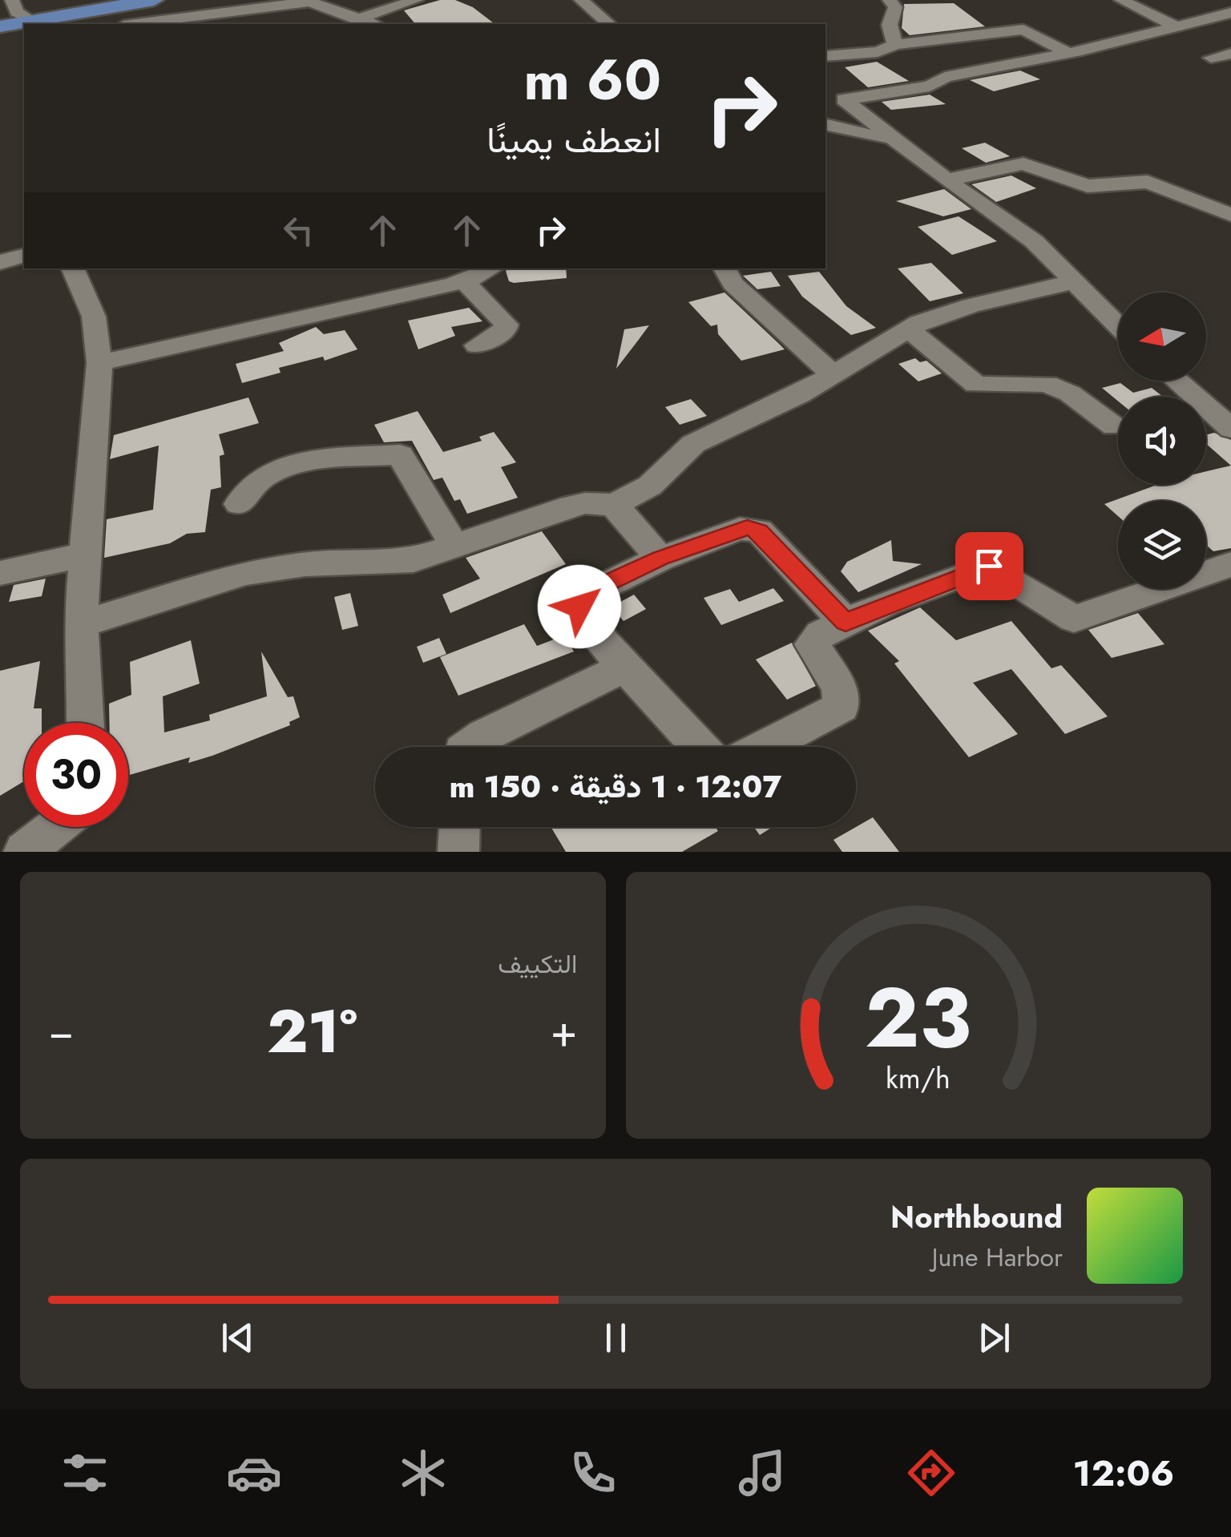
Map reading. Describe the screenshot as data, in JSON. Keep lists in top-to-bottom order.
{
  "north": "left",
  "page": {
    "turn": ["60 m", "انعطف يمينًا"],
    "limit": "30",
    "trip": "12:07 · 1 دقيقة · 150 m",
    "tile": "التكييف",
    "heat": ["−", "21°", "+"],
    "song": ["Northbound", "June Harbor"],
    "tabs": "12:06",
    "gauge": ["23", "km/h"]
  }
}
